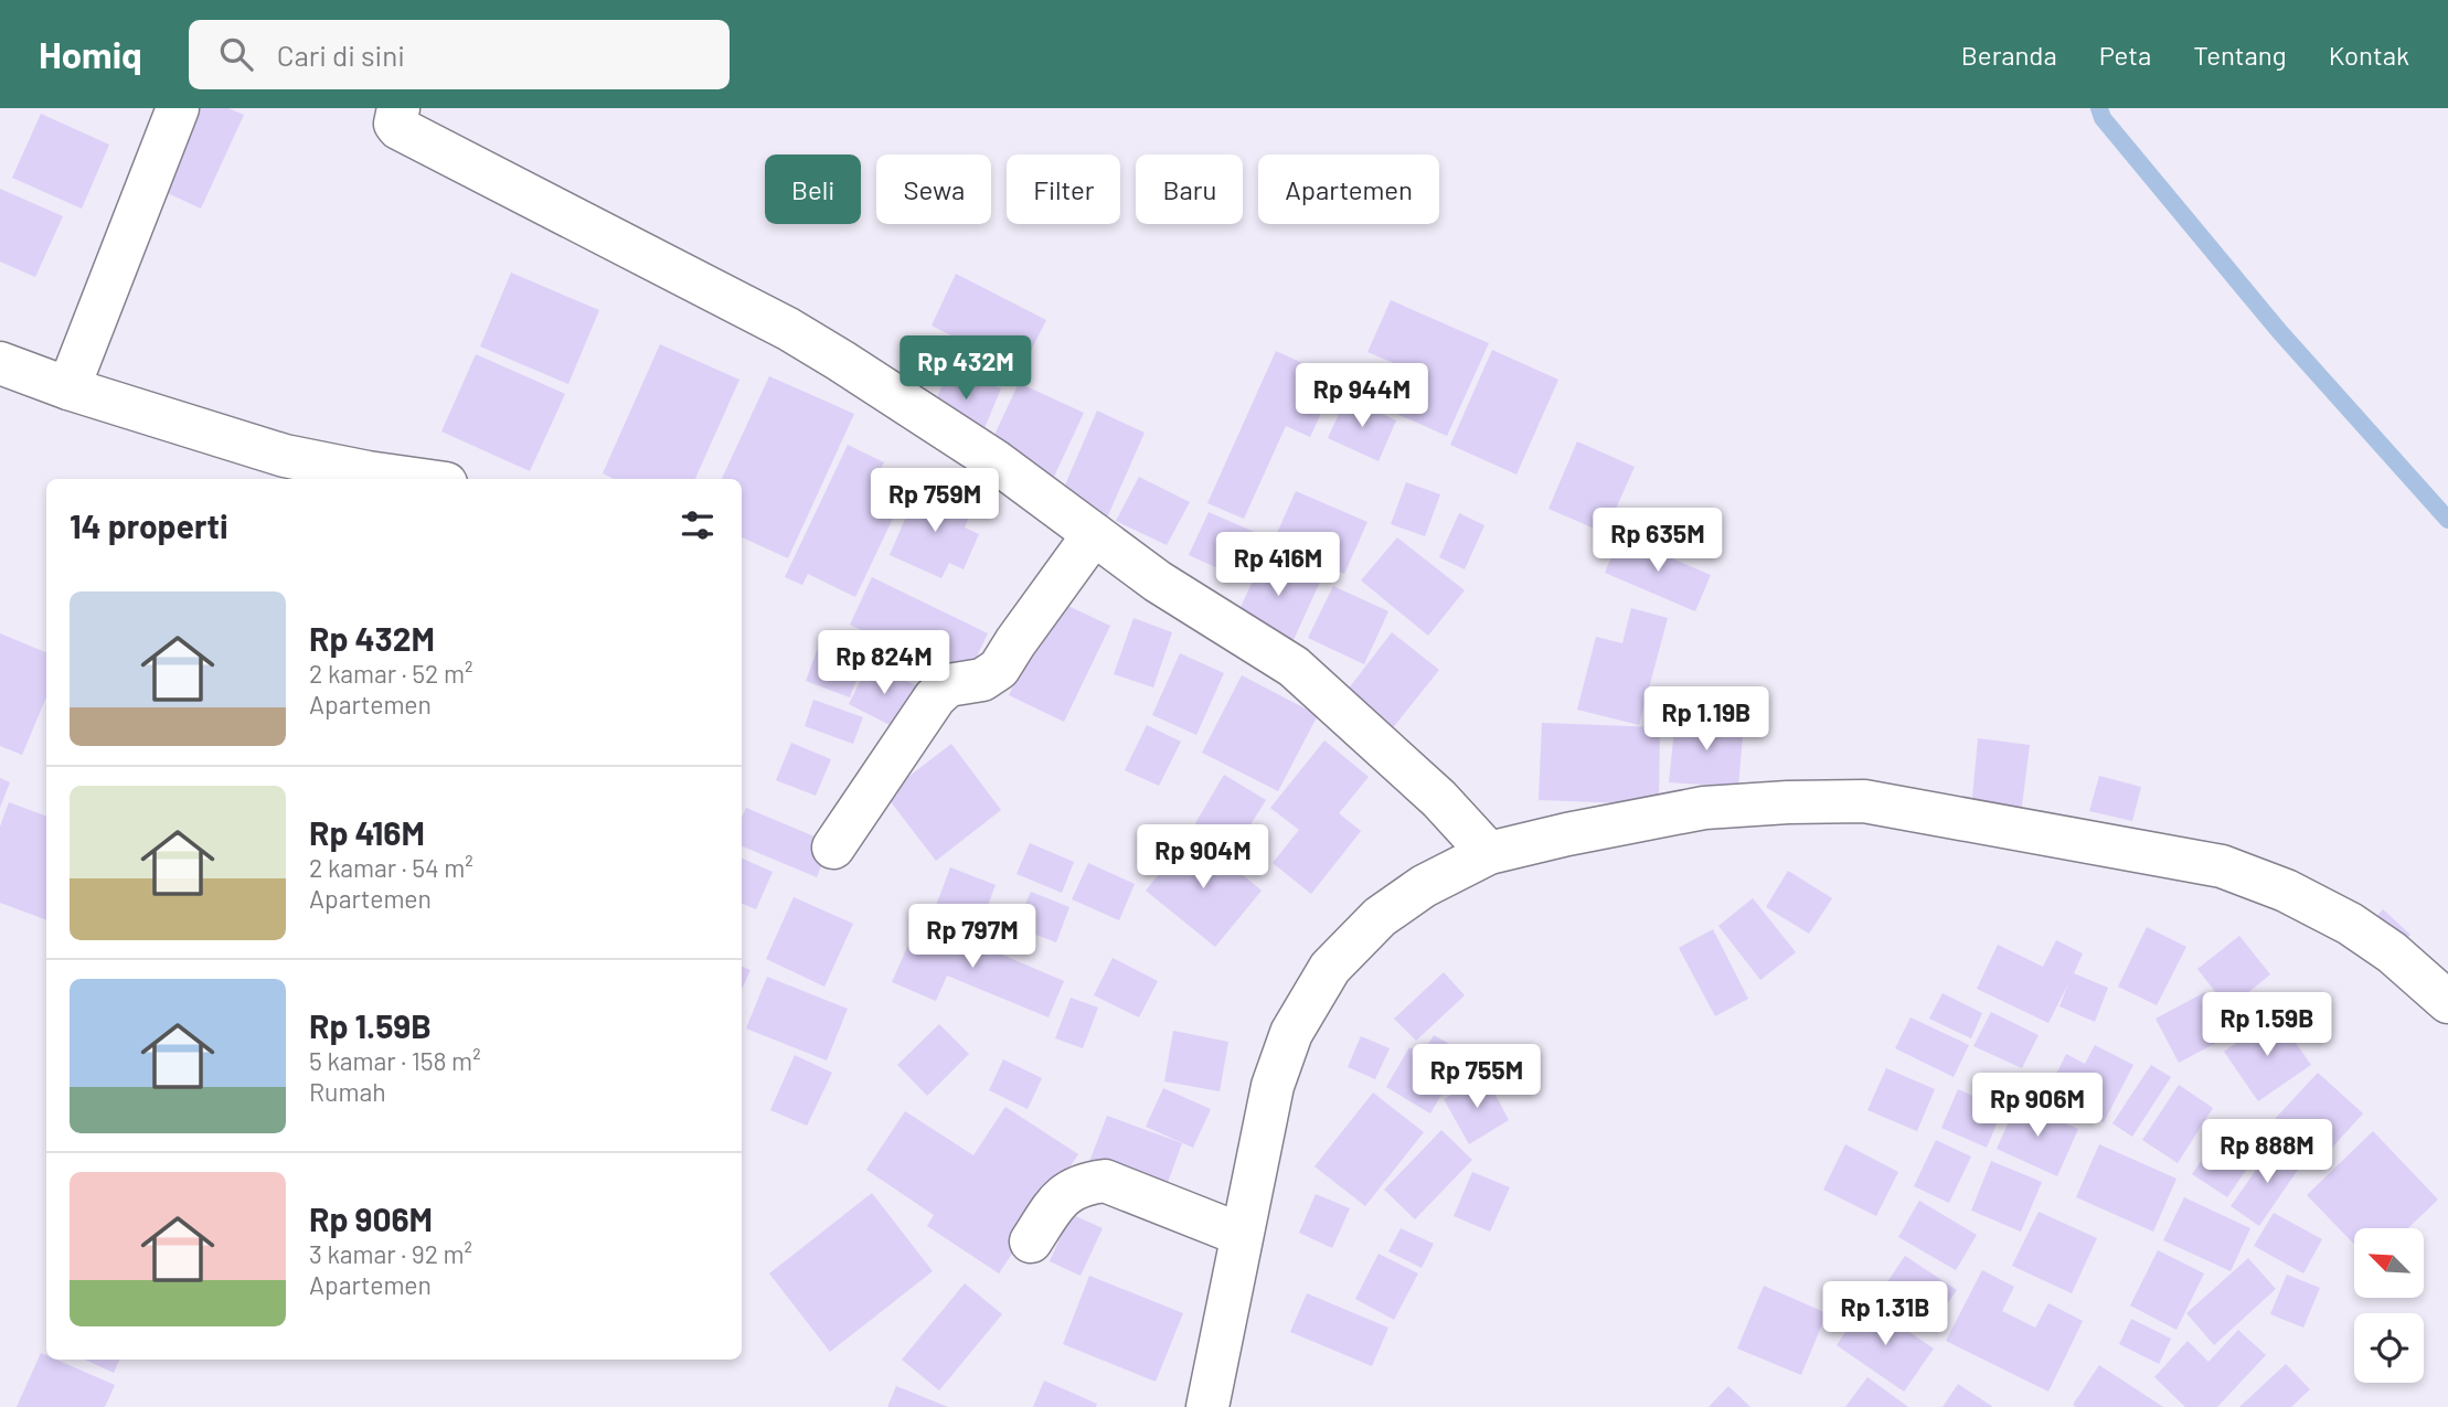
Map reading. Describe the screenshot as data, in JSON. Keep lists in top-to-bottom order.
{
  "north": "top left",
  "page": {
    "header": "Homiq",
    "search": "Cari di sini",
    "nav": [
      "Beranda",
      "Peta",
      "Tentang",
      "Kontak"
    ],
    "chip": [
      "Beli",
      "Sewa",
      "Filter",
      "Baru",
      "Apartemen"
    ],
    "price": [
      "Rp 432M",
      "Rp 944M",
      "Rp 759M",
      "Rp 635M",
      "Rp 416M",
      "Rp 824M",
      "Rp 1.19B",
      "Rp 904M",
      "Rp 797M",
      "Rp 1.59B",
      "Rp 755M",
      "Rp 906M",
      "Rp 888M",
      "Rp 1.31B"
    ],
    "heading": "14 properti",
    "list": [
      {
        "name": "Rp 432M",
        "note": "2 kamar · 52 m² · Apartemen"
      },
      {
        "name": "Rp 416M",
        "note": "2 kamar · 54 m² · Apartemen"
      },
      {
        "name": "Rp 1.59B",
        "note": "5 kamar · 158 m² · Rumah"
      },
      {
        "name": "Rp 906M",
        "note": "3 kamar · 92 m² · Apartemen"
      }
    ]
  }
}
